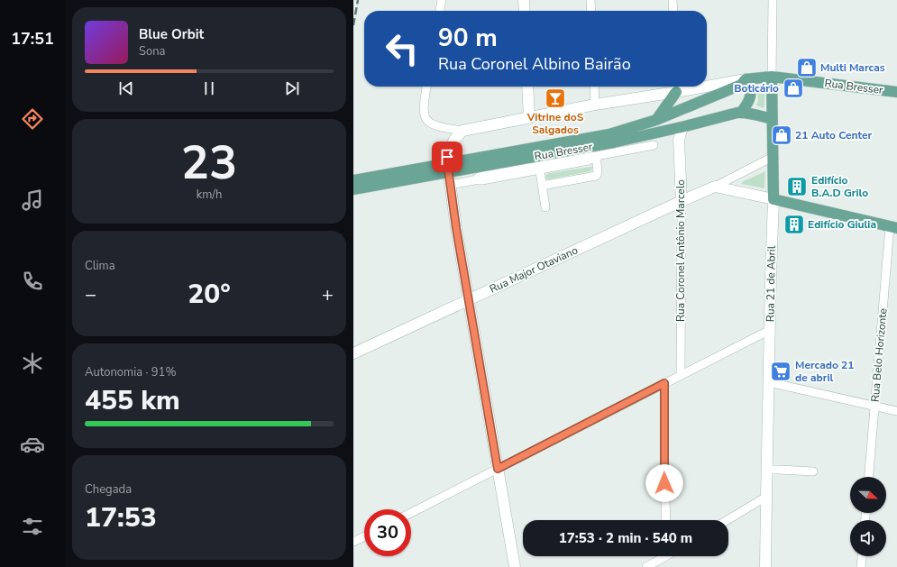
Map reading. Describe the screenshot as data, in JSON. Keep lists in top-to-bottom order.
{
  "streets": {
    "main road": ["Rua Bresser", "Rua 21 de Abril"],
    "street": ["Rua Coronel Antônio Marcelo", "Rua Major Otaviano", "Rua Belo Horizonte"]
  },
  "crossings": [
    ["Rua Bresser", "Rua Coronel Antônio Marcelo"],
    ["Rua Bresser", "Rua 21 de Abril"],
    ["Rua Coronel Antônio Marcelo", "Rua Major Otaviano"],
    ["Rua Major Otaviano", "Rua 21 de Abril"]
  ],
  "places": {
    "shop": ["Multi Marcas", "Boticário", "21 Auto Center"],
    "bar": ["Vitrine doS Salgados"],
    "building": ["Edifício B.A.D Grilo", "Edifício Giulia"],
    "supermarket": ["Mercado 21 de abril"]
  },
  "north": "right",
  "page": {
    "tabs": "17:51",
    "turn": ["90 m", "Rua Coronel Albino Bairão"],
    "song": ["Blue Orbit", "Sona"],
    "tile": [
      ["23", "km/h"],
      "Clima",
      ["Autonomia · 91%", "455 km"],
      ["Chegada", "17:53"]
    ],
    "heat": ["−", "20°", "+"],
    "limit": "30",
    "trip": "17:53 · 2 min · 540 m"
  }
}
